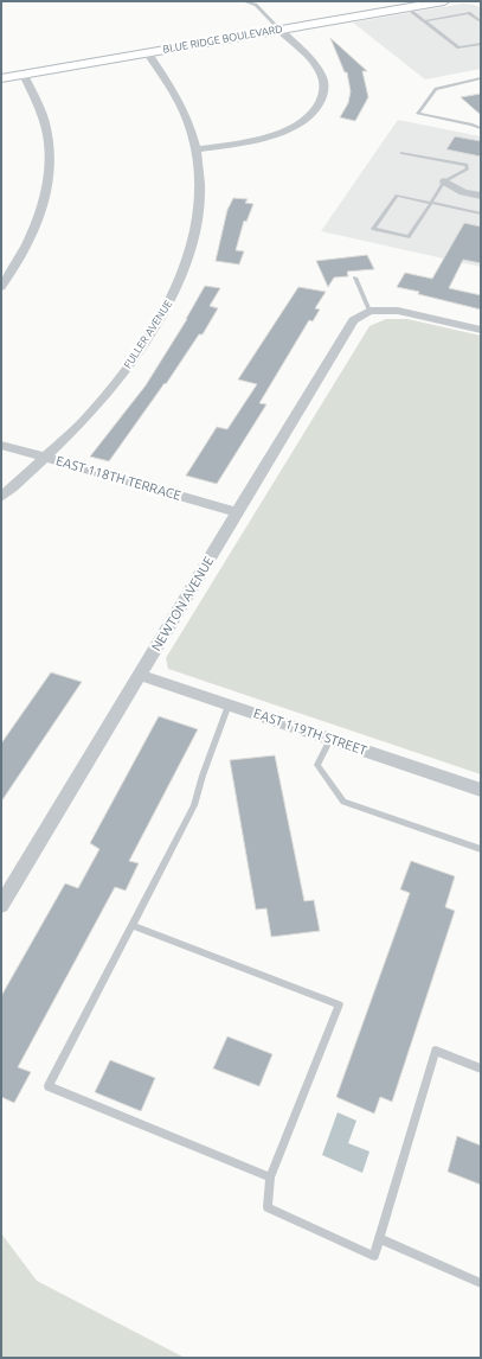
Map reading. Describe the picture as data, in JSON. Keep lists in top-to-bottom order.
{
  "streets": {
    "main road": ["BLUE RIDGE BOULEVARD"],
    "street": [
      "FULLER AVENUE",
      "EAST 118TH TERRACE",
      "NEWTON AVENUE",
      "EAST 119TH STREET"
    ]
  },
  "crossings": [
    ["BLUE RIDGE BOULEVARD", "FULLER AVENUE"],
    ["FULLER AVENUE", "EAST 118TH TERRACE"],
    ["EAST 118TH TERRACE", "NEWTON AVENUE"],
    ["NEWTON AVENUE", "EAST 119TH STREET"]
  ]
}
